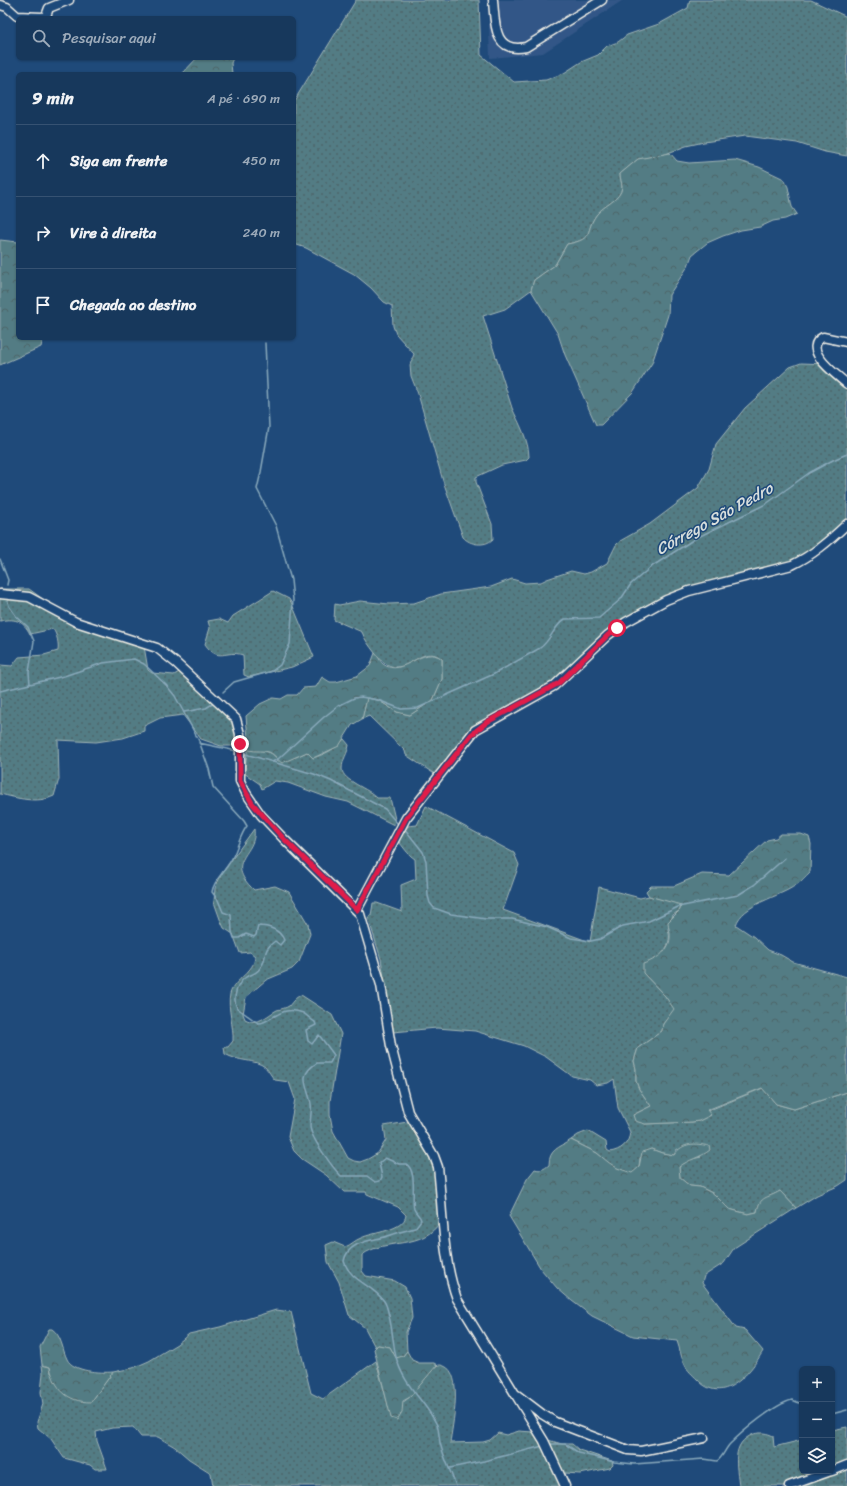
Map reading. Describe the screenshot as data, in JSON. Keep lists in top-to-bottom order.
{
  "water": ["Córrego São Pedro"],
  "page": {
    "search": "Pesquisar aqui",
    "heading": ["9 min", "A pé · 690 m"],
    "list": [
      ["Siga em frente", "450 m"],
      ["Vire à direita", "240 m"],
      "Chegada ao destino"
    ],
    "map_buttons": ["+", "−"]
  }
}
